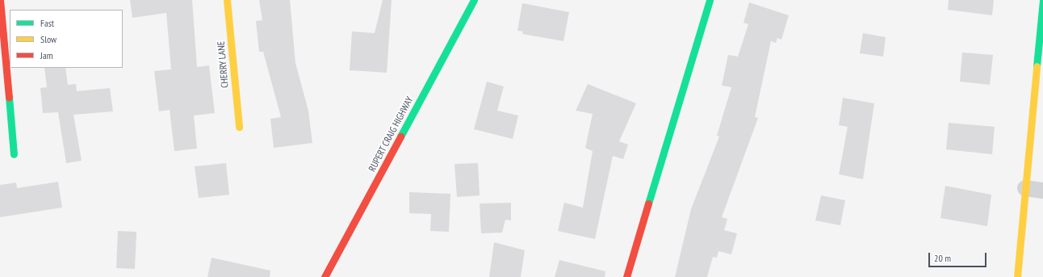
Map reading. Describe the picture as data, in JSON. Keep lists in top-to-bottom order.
{
  "streets": {
    "street": ["CHERRY LANE", "RUPERT CRAIG HIGHWAY"]
  },
  "legend": ["Fast", "Slow", "Jam"],
  "scale_bar": "20 m"
}
